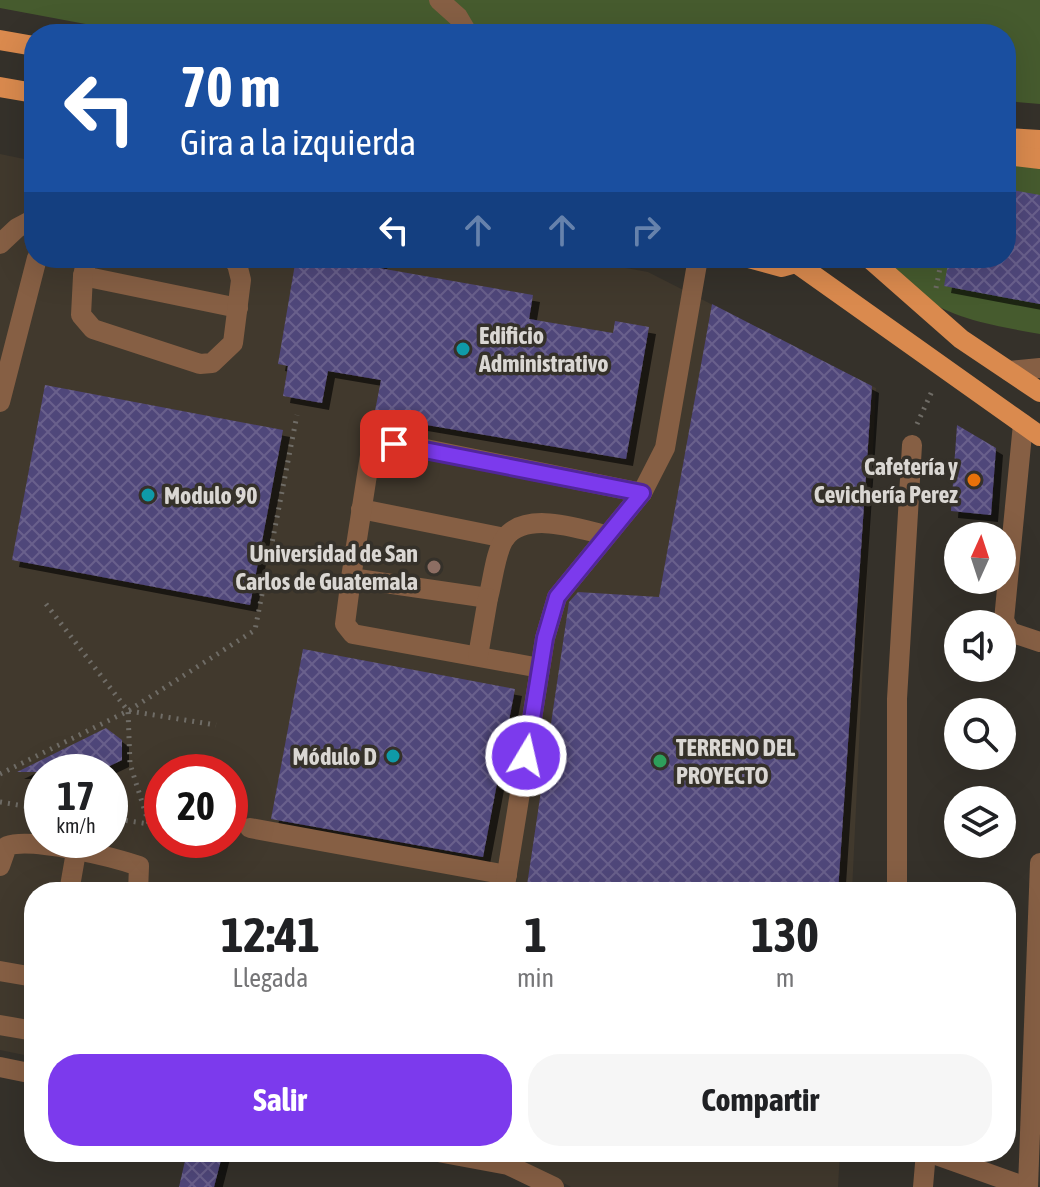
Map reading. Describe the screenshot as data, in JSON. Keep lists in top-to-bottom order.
{
  "places": [
    "Edificio Administrativo",
    "Cafetería y Cevichería Perez",
    "Modulo 90",
    "Universidad de San Carlos de Guatemala",
    "Módulo D",
    "TERRENO DEL PROYECTO"
  ],
  "north": "top",
  "page": {
    "turn": ["70 m", "Gira a la izquierda"],
    "speed": "17 km/h",
    "limit": "20",
    "eta": [
      "12:41",
      "Llegada",
      "1",
      "min",
      "130",
      "m"
    ],
    "buttons": ["Salir", "Compartir"]
  }
}
